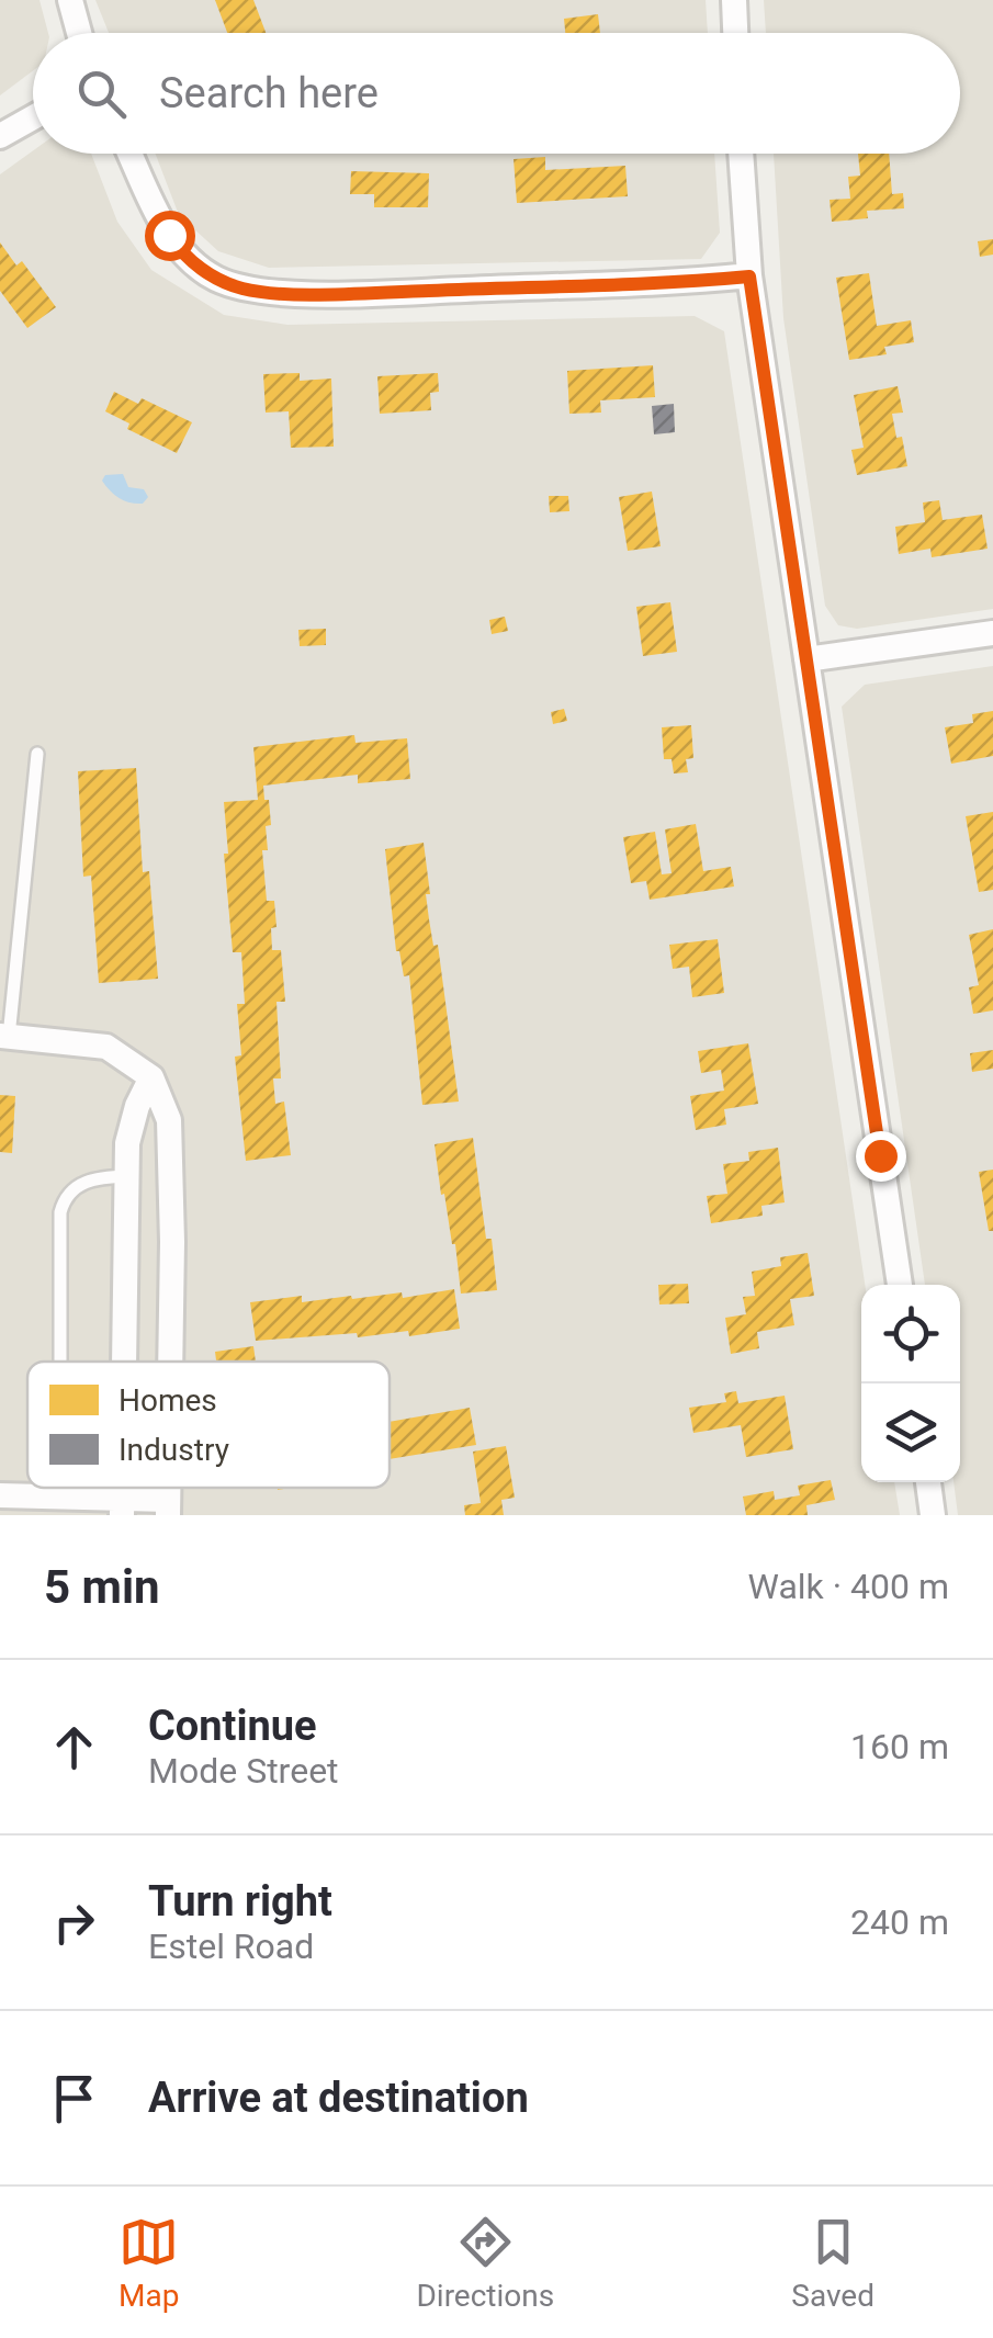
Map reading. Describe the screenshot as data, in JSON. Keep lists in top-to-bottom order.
{
  "legend": ["Homes", "Industry"],
  "page": {
    "search": "Search here",
    "heading": ["5 min", "Walk · 400 m"],
    "list": [
      ["Continue", "Mode Street", "160 m"],
      ["Turn right", "Estel Road", "240 m"],
      "Arrive at destination"
    ],
    "nav": ["Map", "Directions", "Saved"]
  }
}
